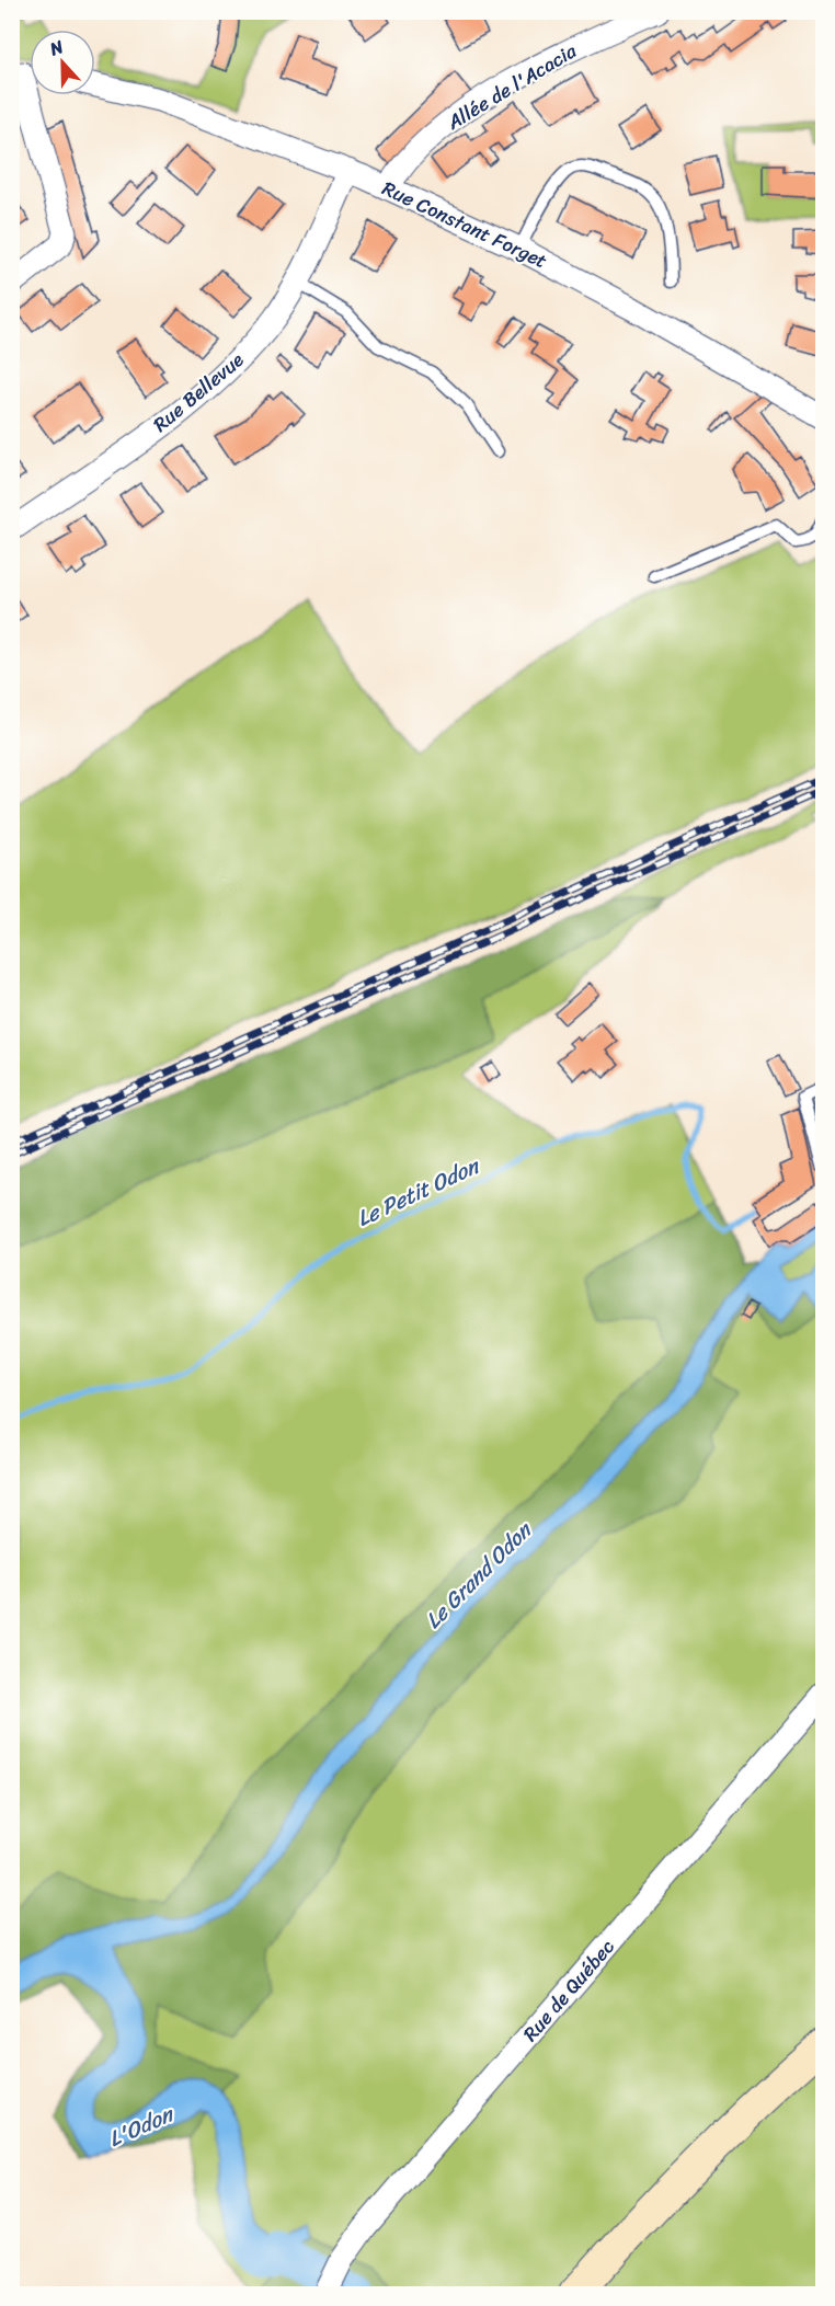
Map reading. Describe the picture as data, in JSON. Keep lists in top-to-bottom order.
{
  "streets": {
    "street": [
      "Allée de l'Acacia",
      "Rue Constant Forget",
      "Rue Bellevue",
      "Rue de Québec"
    ]
  },
  "crossings": [
    ["Allée de l'Acacia", "Rue Constant Forget"],
    ["Rue Constant Forget", "Rue Bellevue"]
  ],
  "water": ["Le Petit Odon", "Le Grand Odon", "L'Odon"],
  "north": "top"
}
